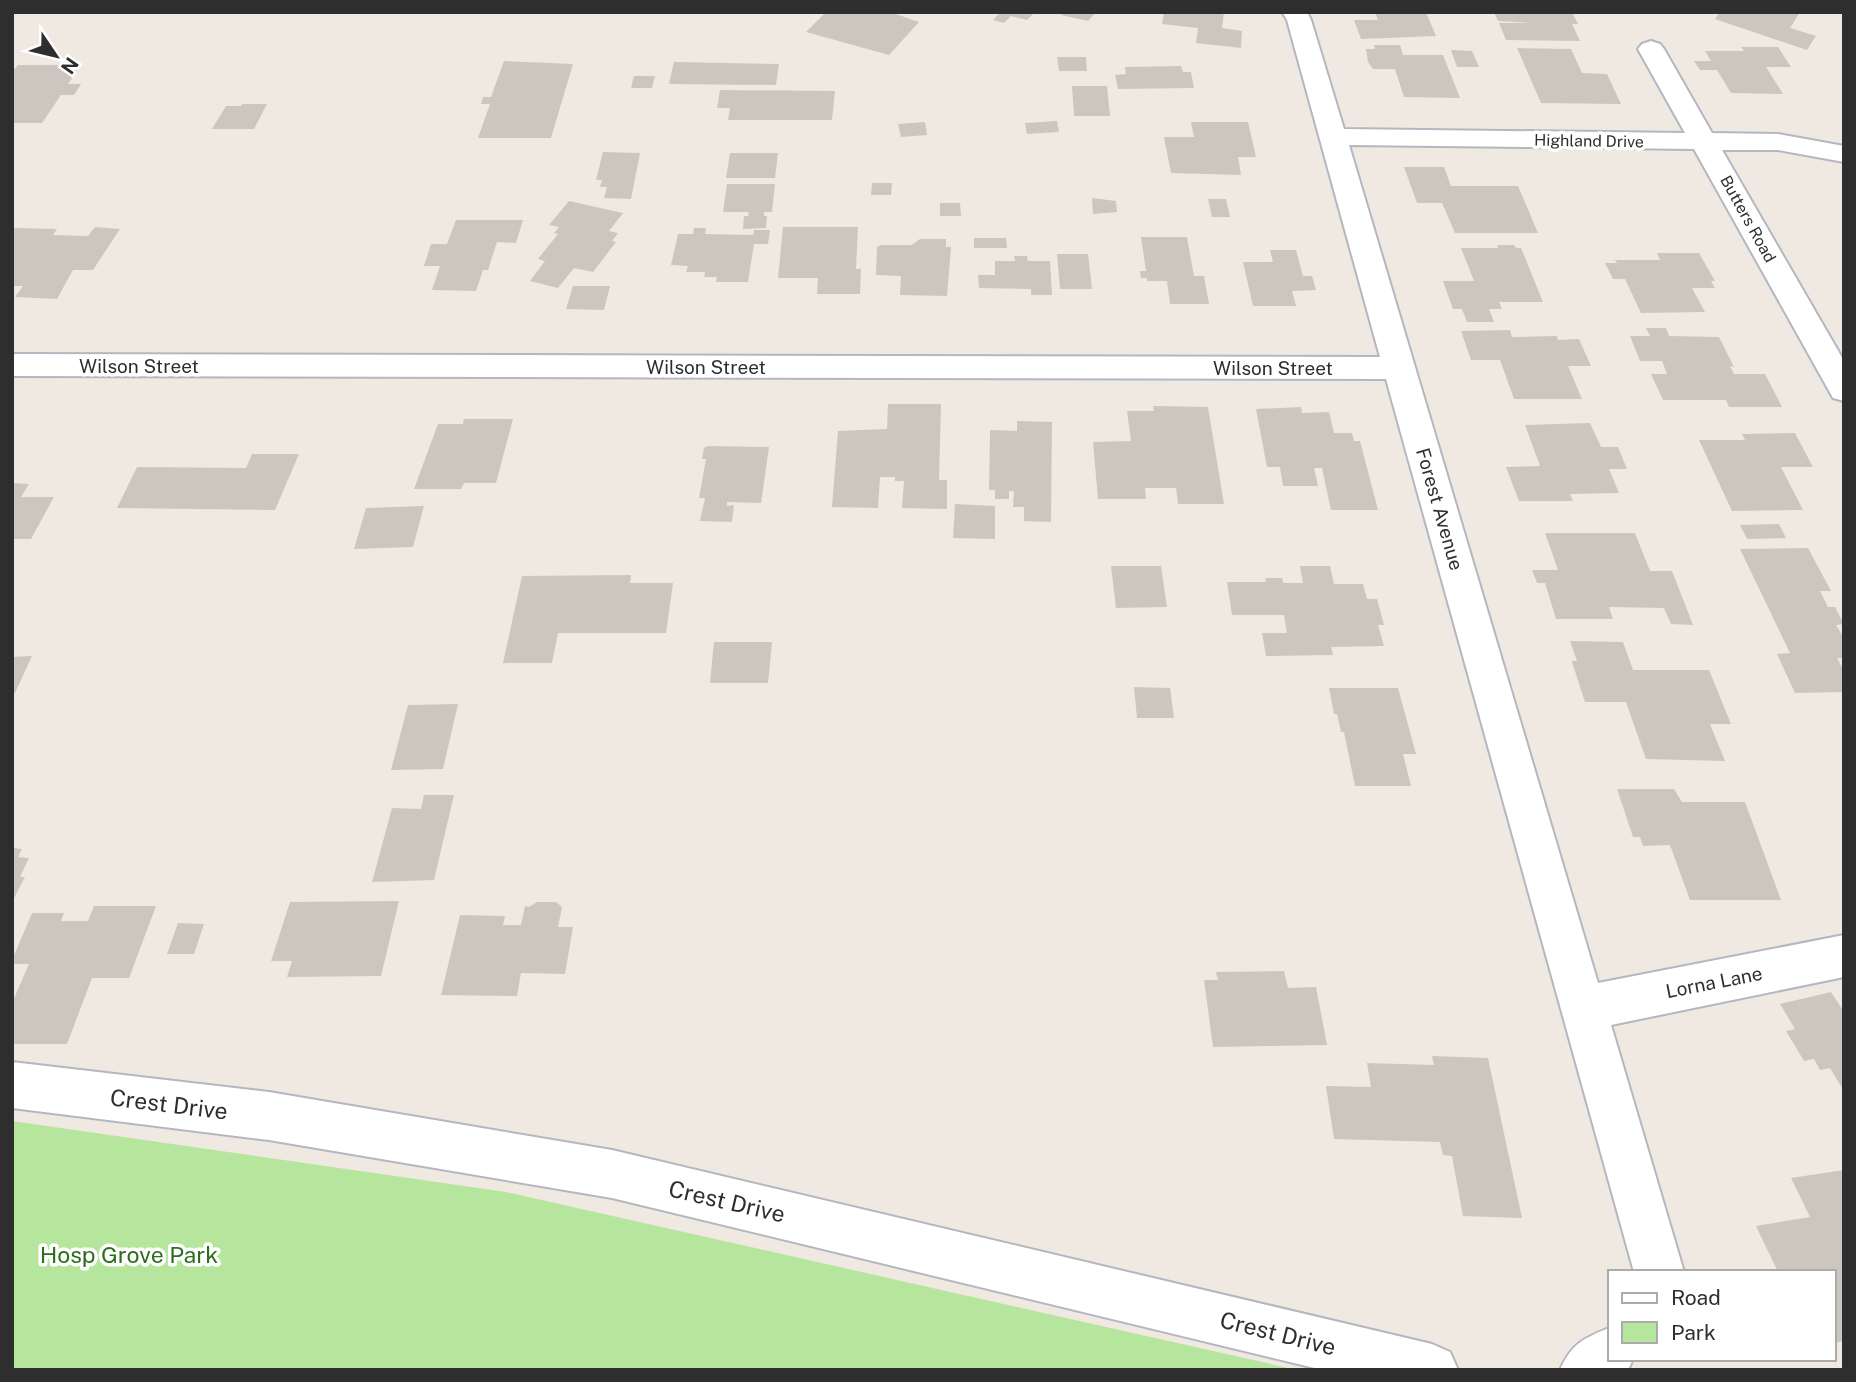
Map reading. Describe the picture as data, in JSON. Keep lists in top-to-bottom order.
{
  "streets": {
    "street": [
      "Highland Drive",
      "Butters Road",
      "Wilson Street",
      "Forest Avenue",
      "Lorna Lane",
      "Crest Drive"
    ]
  },
  "crossings": [
    ["Highland Drive", "Butters Road"],
    ["Highland Drive", "Forest Avenue"],
    ["Wilson Street", "Forest Avenue"],
    ["Forest Avenue", "Lorna Lane"]
  ],
  "parks": ["Hosp Grove Park"],
  "legend": ["Road", "Park"],
  "north": "bottom right"
}
